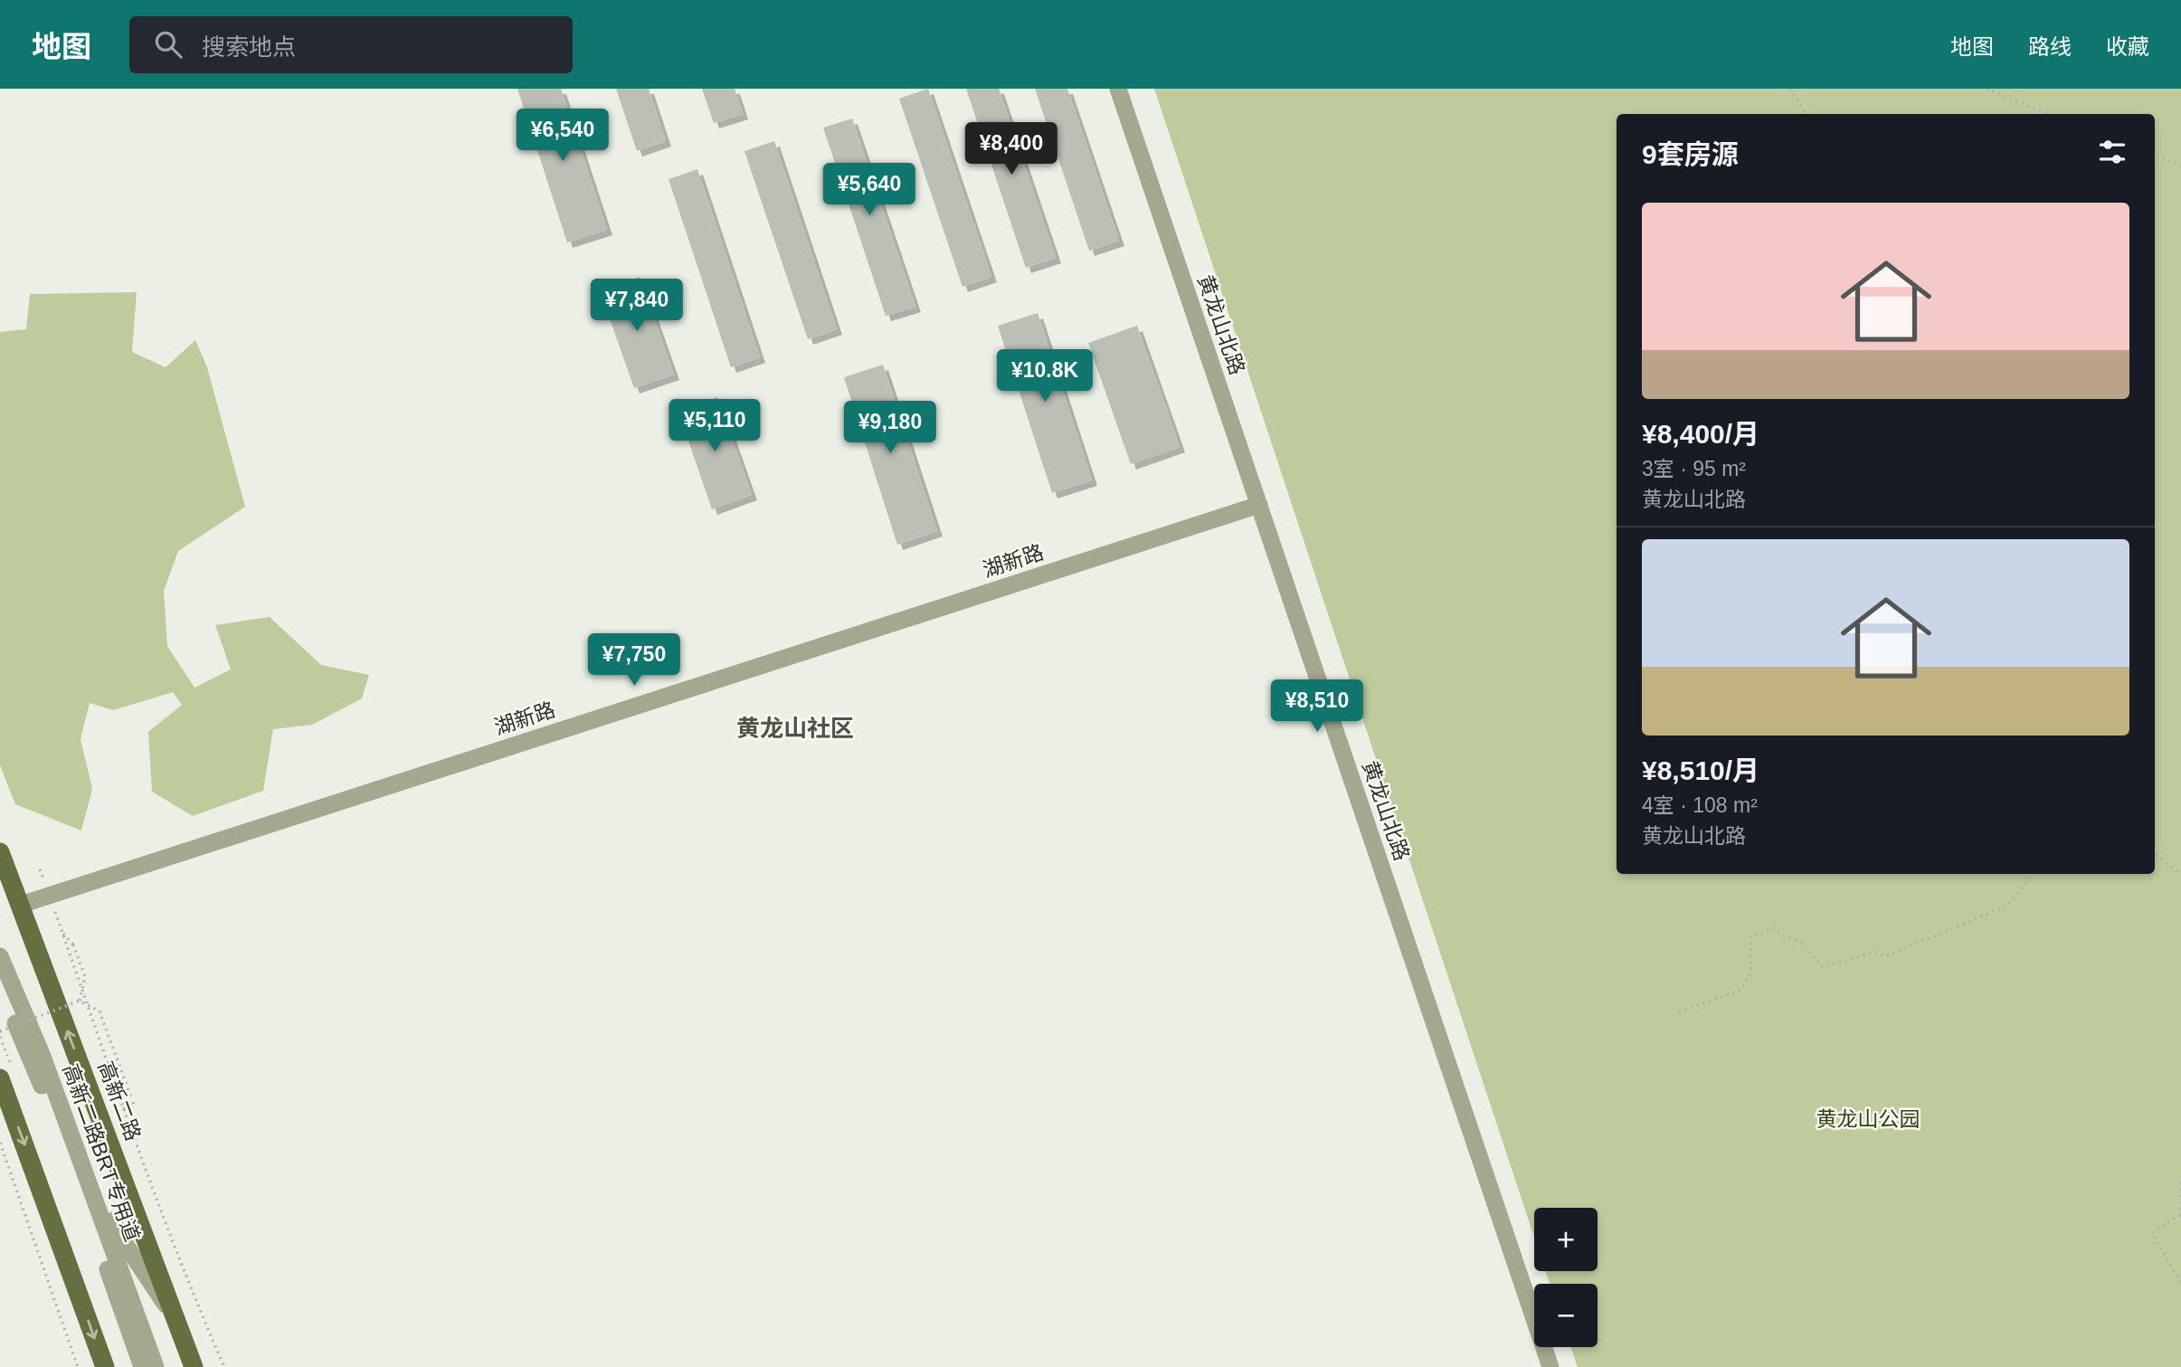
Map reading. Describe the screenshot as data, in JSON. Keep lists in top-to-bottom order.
{
  "streets": {
    "main road": ["高新二路"],
    "street": ["黄龙山北路", "湖新路", "高新二路BRT专用道"]
  },
  "crossings": [
    ["黄龙山北路", "湖新路"],
    ["湖新路", "高新二路"]
  ],
  "districts": ["黄龙山社区"],
  "parks": ["黄龙山公园"],
  "page": {
    "header": "地图",
    "search": "搜索地点",
    "nav": ["地图", "路线", "收藏"],
    "price": [
      "¥6,540",
      "¥8,400",
      "¥5,640",
      "¥7,840",
      "¥10.8K",
      "¥5,110",
      "¥9,180",
      "¥7,750",
      "¥8,510"
    ],
    "heading": "9套房源",
    "list": [
      {
        "name": "¥8,400/月",
        "note": "3室 · 95 m² · 黄龙山北路"
      },
      {
        "name": "¥8,510/月",
        "note": "4室 · 108 m² · 黄龙山北路"
      }
    ],
    "map_buttons": ["+", "−"]
  }
}
